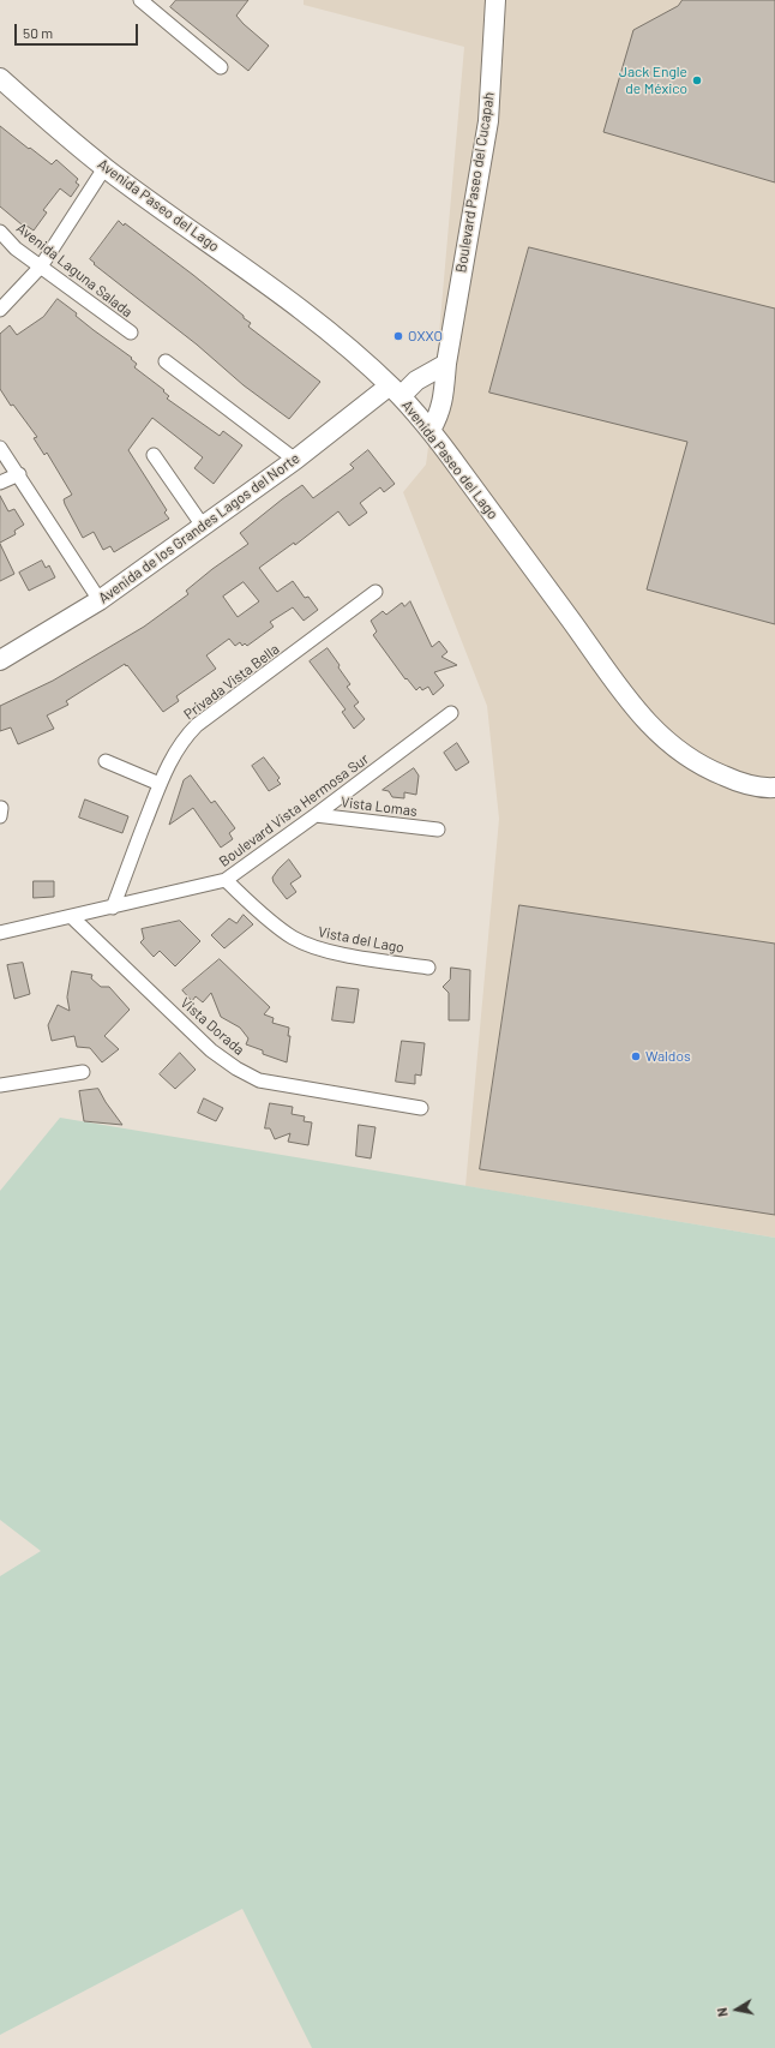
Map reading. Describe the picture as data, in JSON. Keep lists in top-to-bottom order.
{
  "streets": {
    "main road": ["Boulevard Paseo del Cucapah", "Avenida Paseo del Lago", "Avenida de los Grandes Lagos del Norte"],
    "street": [
      "Avenida Laguna Salada",
      "Privada Vista Bella",
      "Vista Lomas",
      "Boulevard Vista Hermosa Sur",
      "Vista del Lago",
      "Vista Dorada"
    ]
  },
  "crossings": [
    ["Boulevard Paseo del Cucapah", "Avenida Paseo del Lago"],
    ["Avenida Paseo del Lago", "Avenida de los Grandes Lagos del Norte"],
    ["Privada Vista Bella", "Boulevard Vista Hermosa Sur"],
    ["Vista Lomas", "Boulevard Vista Hermosa Sur"],
    ["Boulevard Vista Hermosa Sur", "Vista del Lago"],
    ["Boulevard Vista Hermosa Sur", "Vista Dorada"]
  ],
  "places": ["Jack Engle de México", "OXXO", "Waldos"],
  "scale_bar": "50 m",
  "north": "left"
}
